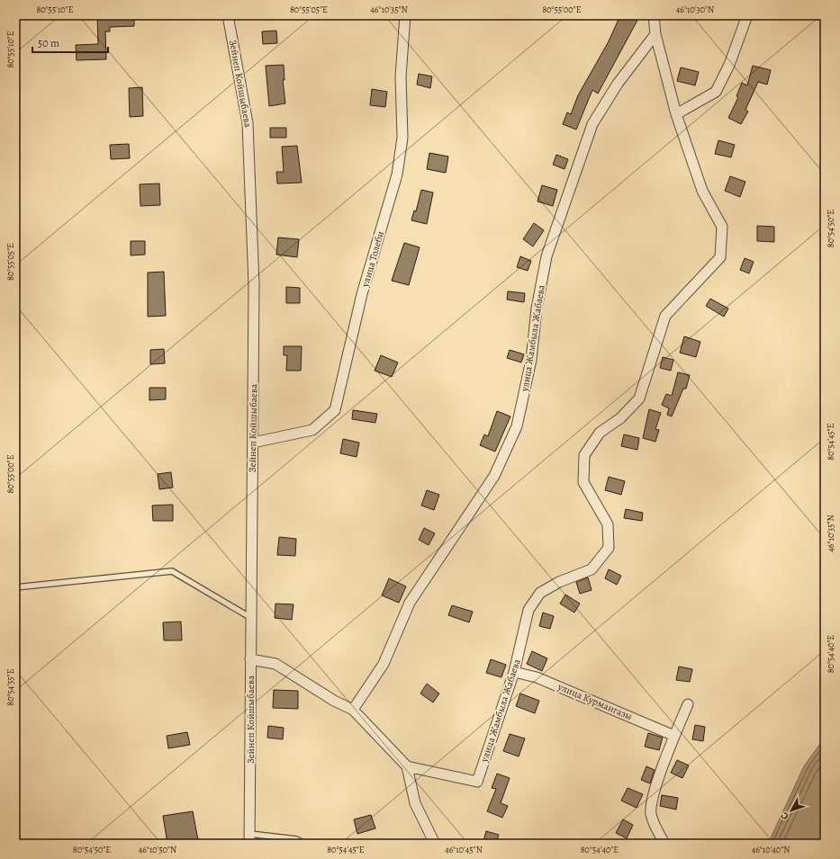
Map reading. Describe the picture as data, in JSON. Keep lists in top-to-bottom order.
{
  "streets": {
    "street": [
      "Зейнеп Койшыбаева",
      "улица Толеби",
      "улица Жамбыла Жабаева",
      "улица Курмангазы"
    ]
  },
  "crossings": [
    ["Зейнеп Койшыбаева", "улица Толеби"],
    ["улица Жамбыла Жабаева", "улица Курмангазы"]
  ],
  "scale_bar": "50 m",
  "north": "bottom left",
  "coordinates": [
    "80°55'10\"E",
    "80°55'05\"E",
    "46°10'35\"N",
    "80°55'00\"E",
    "46°10'30\"N",
    "80°54'50\"E",
    "80°54'45\"E",
    "80°54'40\"E",
    "80°54'55\"E",
    "46°10'50\"N",
    "46°10'45\"N",
    "46°10'40\"N"
  ]
}
